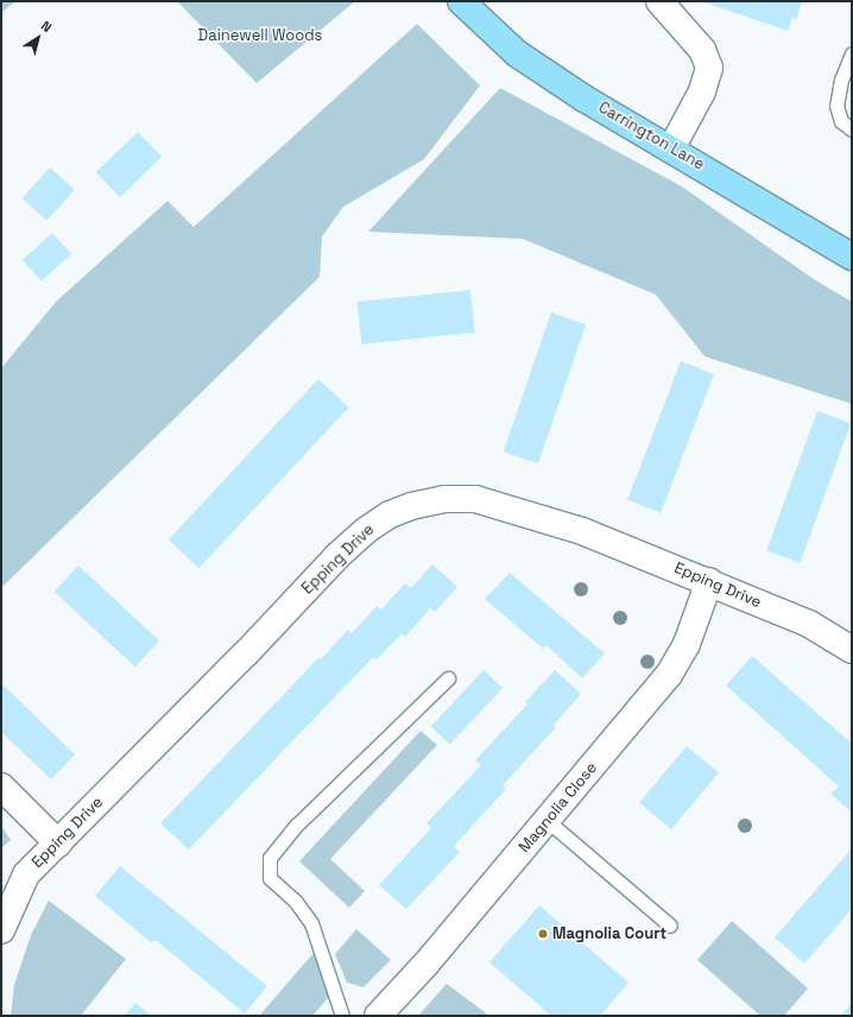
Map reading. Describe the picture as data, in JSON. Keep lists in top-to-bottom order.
{
  "streets": {
    "main road": ["Carrington Lane"],
    "street": ["Epping Drive", "Magnolia Close"]
  },
  "crossings": [
    ["Epping Drive", "Magnolia Close"]
  ],
  "parks": ["Dainewell Woods"],
  "places": ["Magnolia Court"],
  "north": "top right"
}
